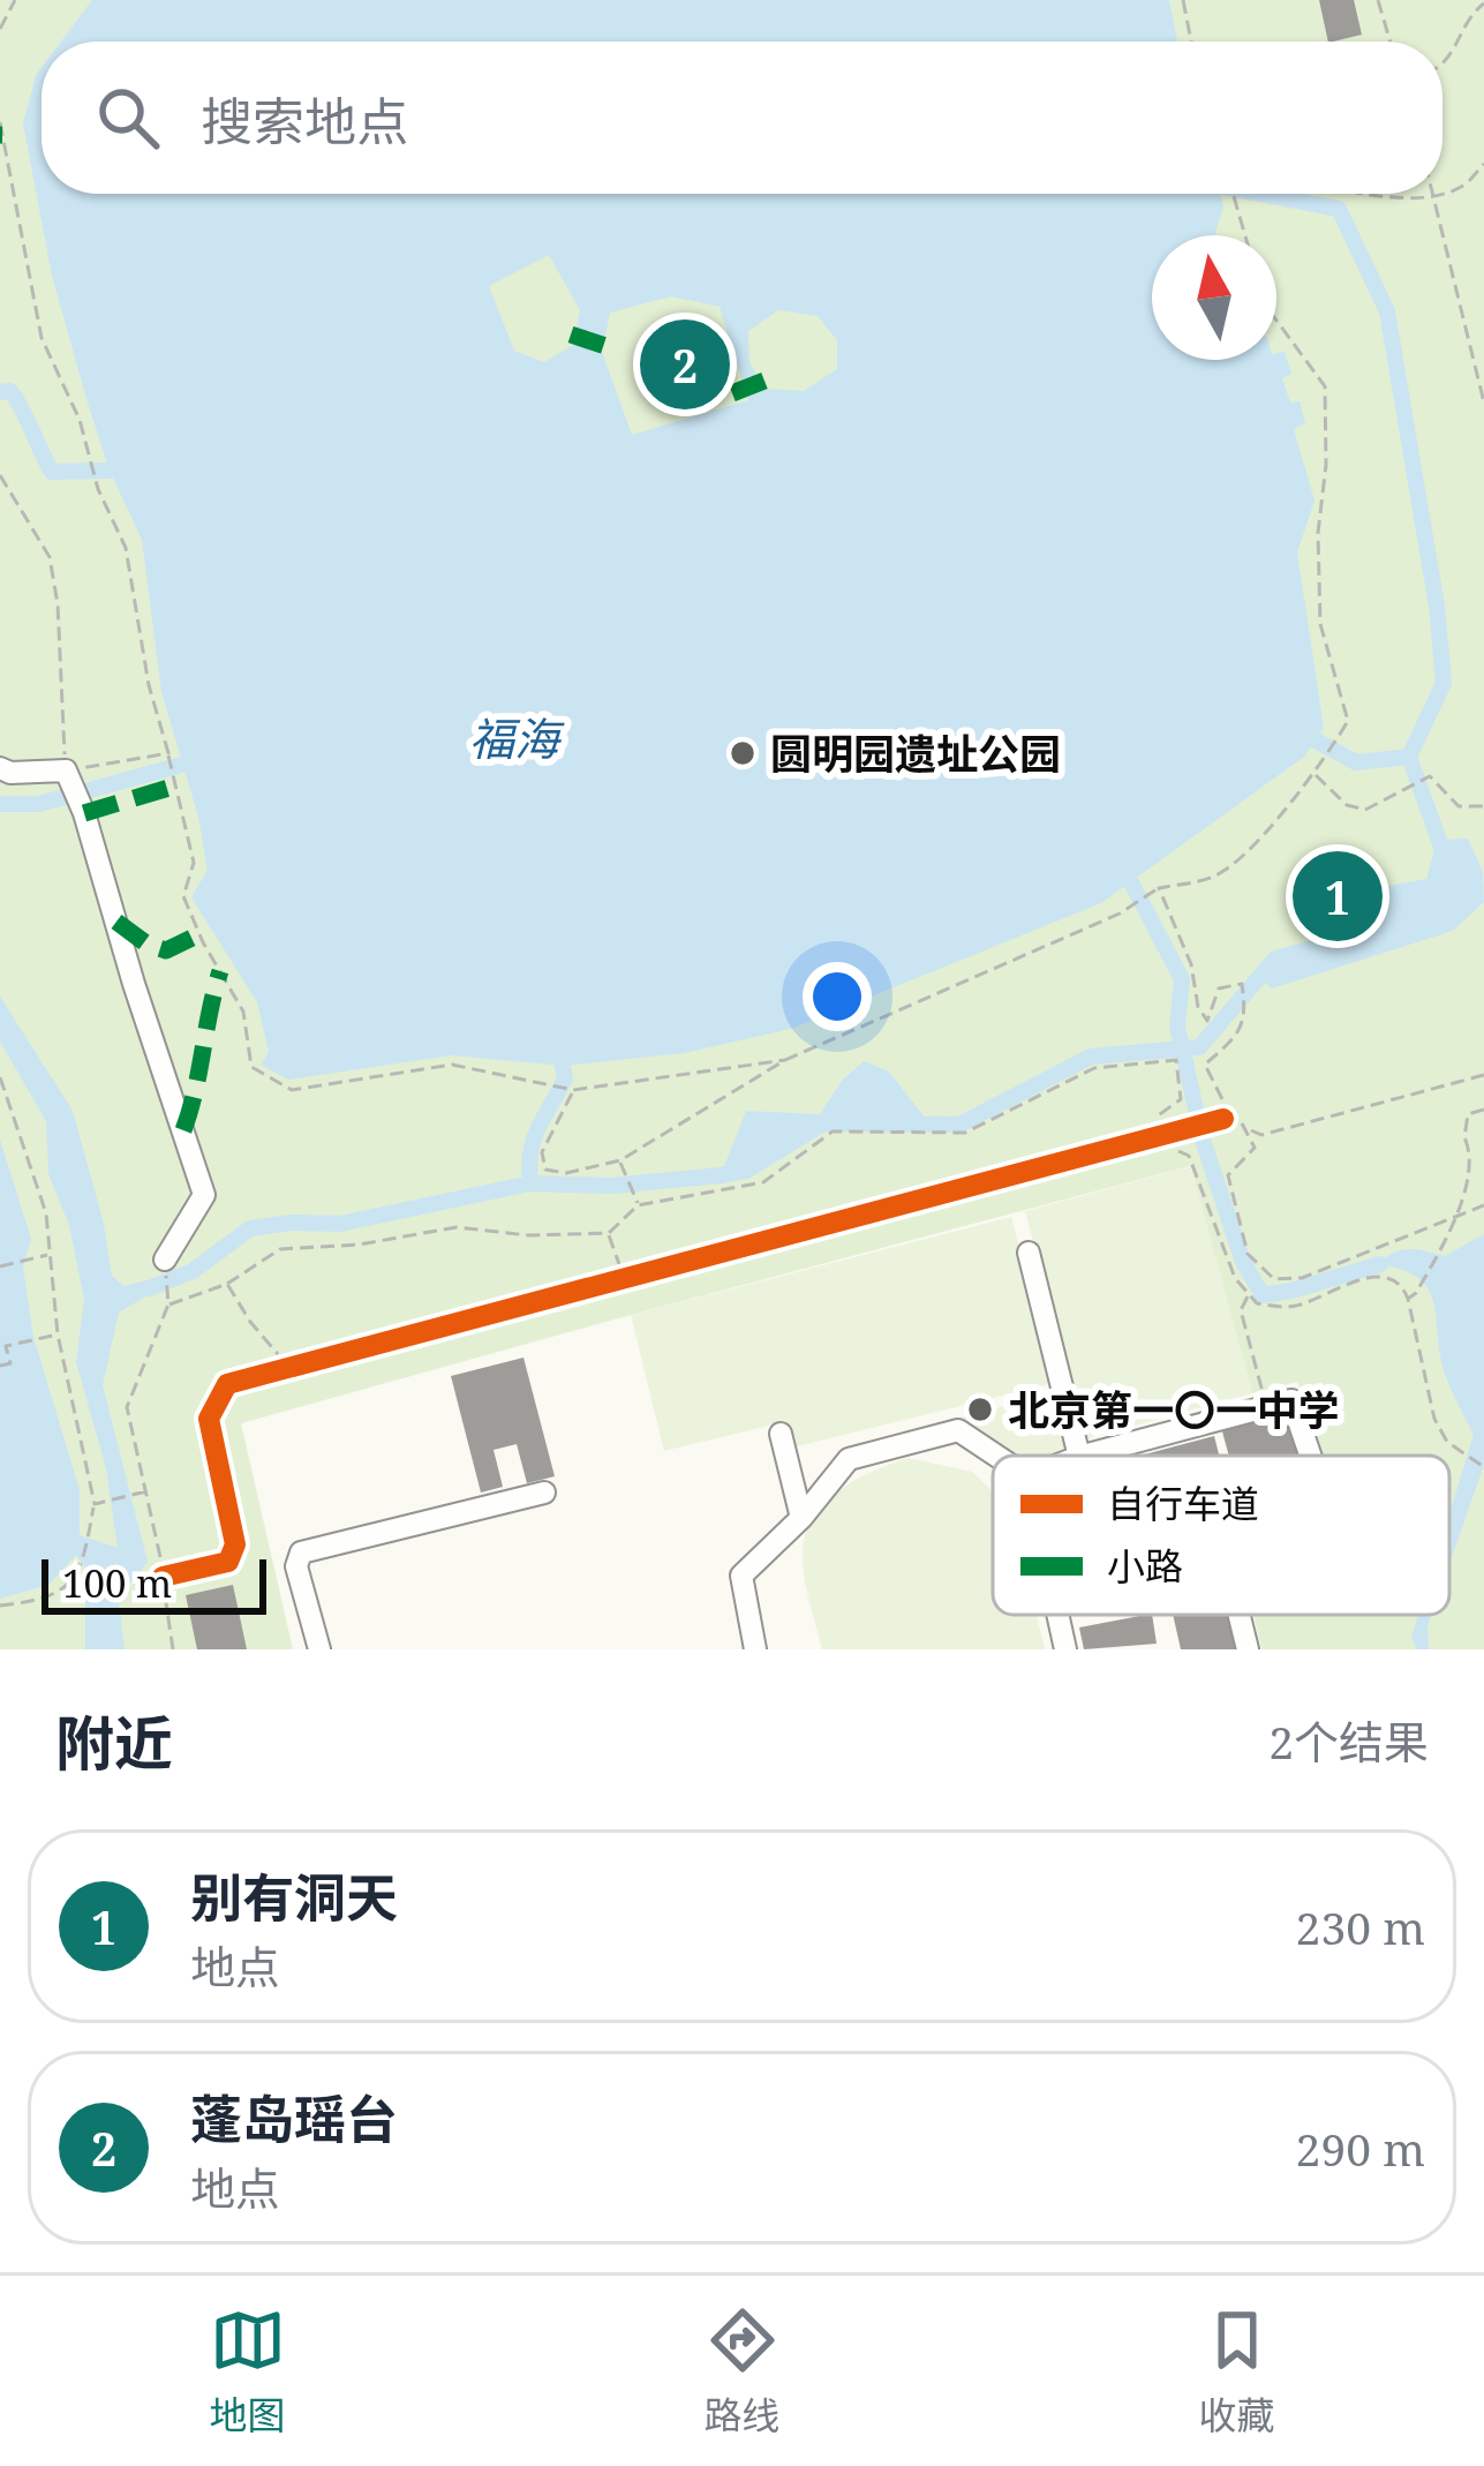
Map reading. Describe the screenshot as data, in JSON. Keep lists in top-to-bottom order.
{
  "water": ["福海"],
  "places": ["圆明园遗址公园", "北京第一〇一中学"],
  "legend": ["自行车道", "小路"],
  "scale_bar": "100 m",
  "north": "top",
  "page": {
    "search": "搜索地点",
    "pins": ["2", "1"],
    "scale": "100 m",
    "heading": ["附近", "2个结果"],
    "list": [
      {
        "mark": "1",
        "name": "别有洞天",
        "note": "地点",
        "value": "230 m"
      },
      {
        "mark": "2",
        "name": "蓬岛瑶台",
        "note": "地点",
        "value": "290 m"
      }
    ],
    "nav": ["地图", "路线", "收藏"]
  }
}
